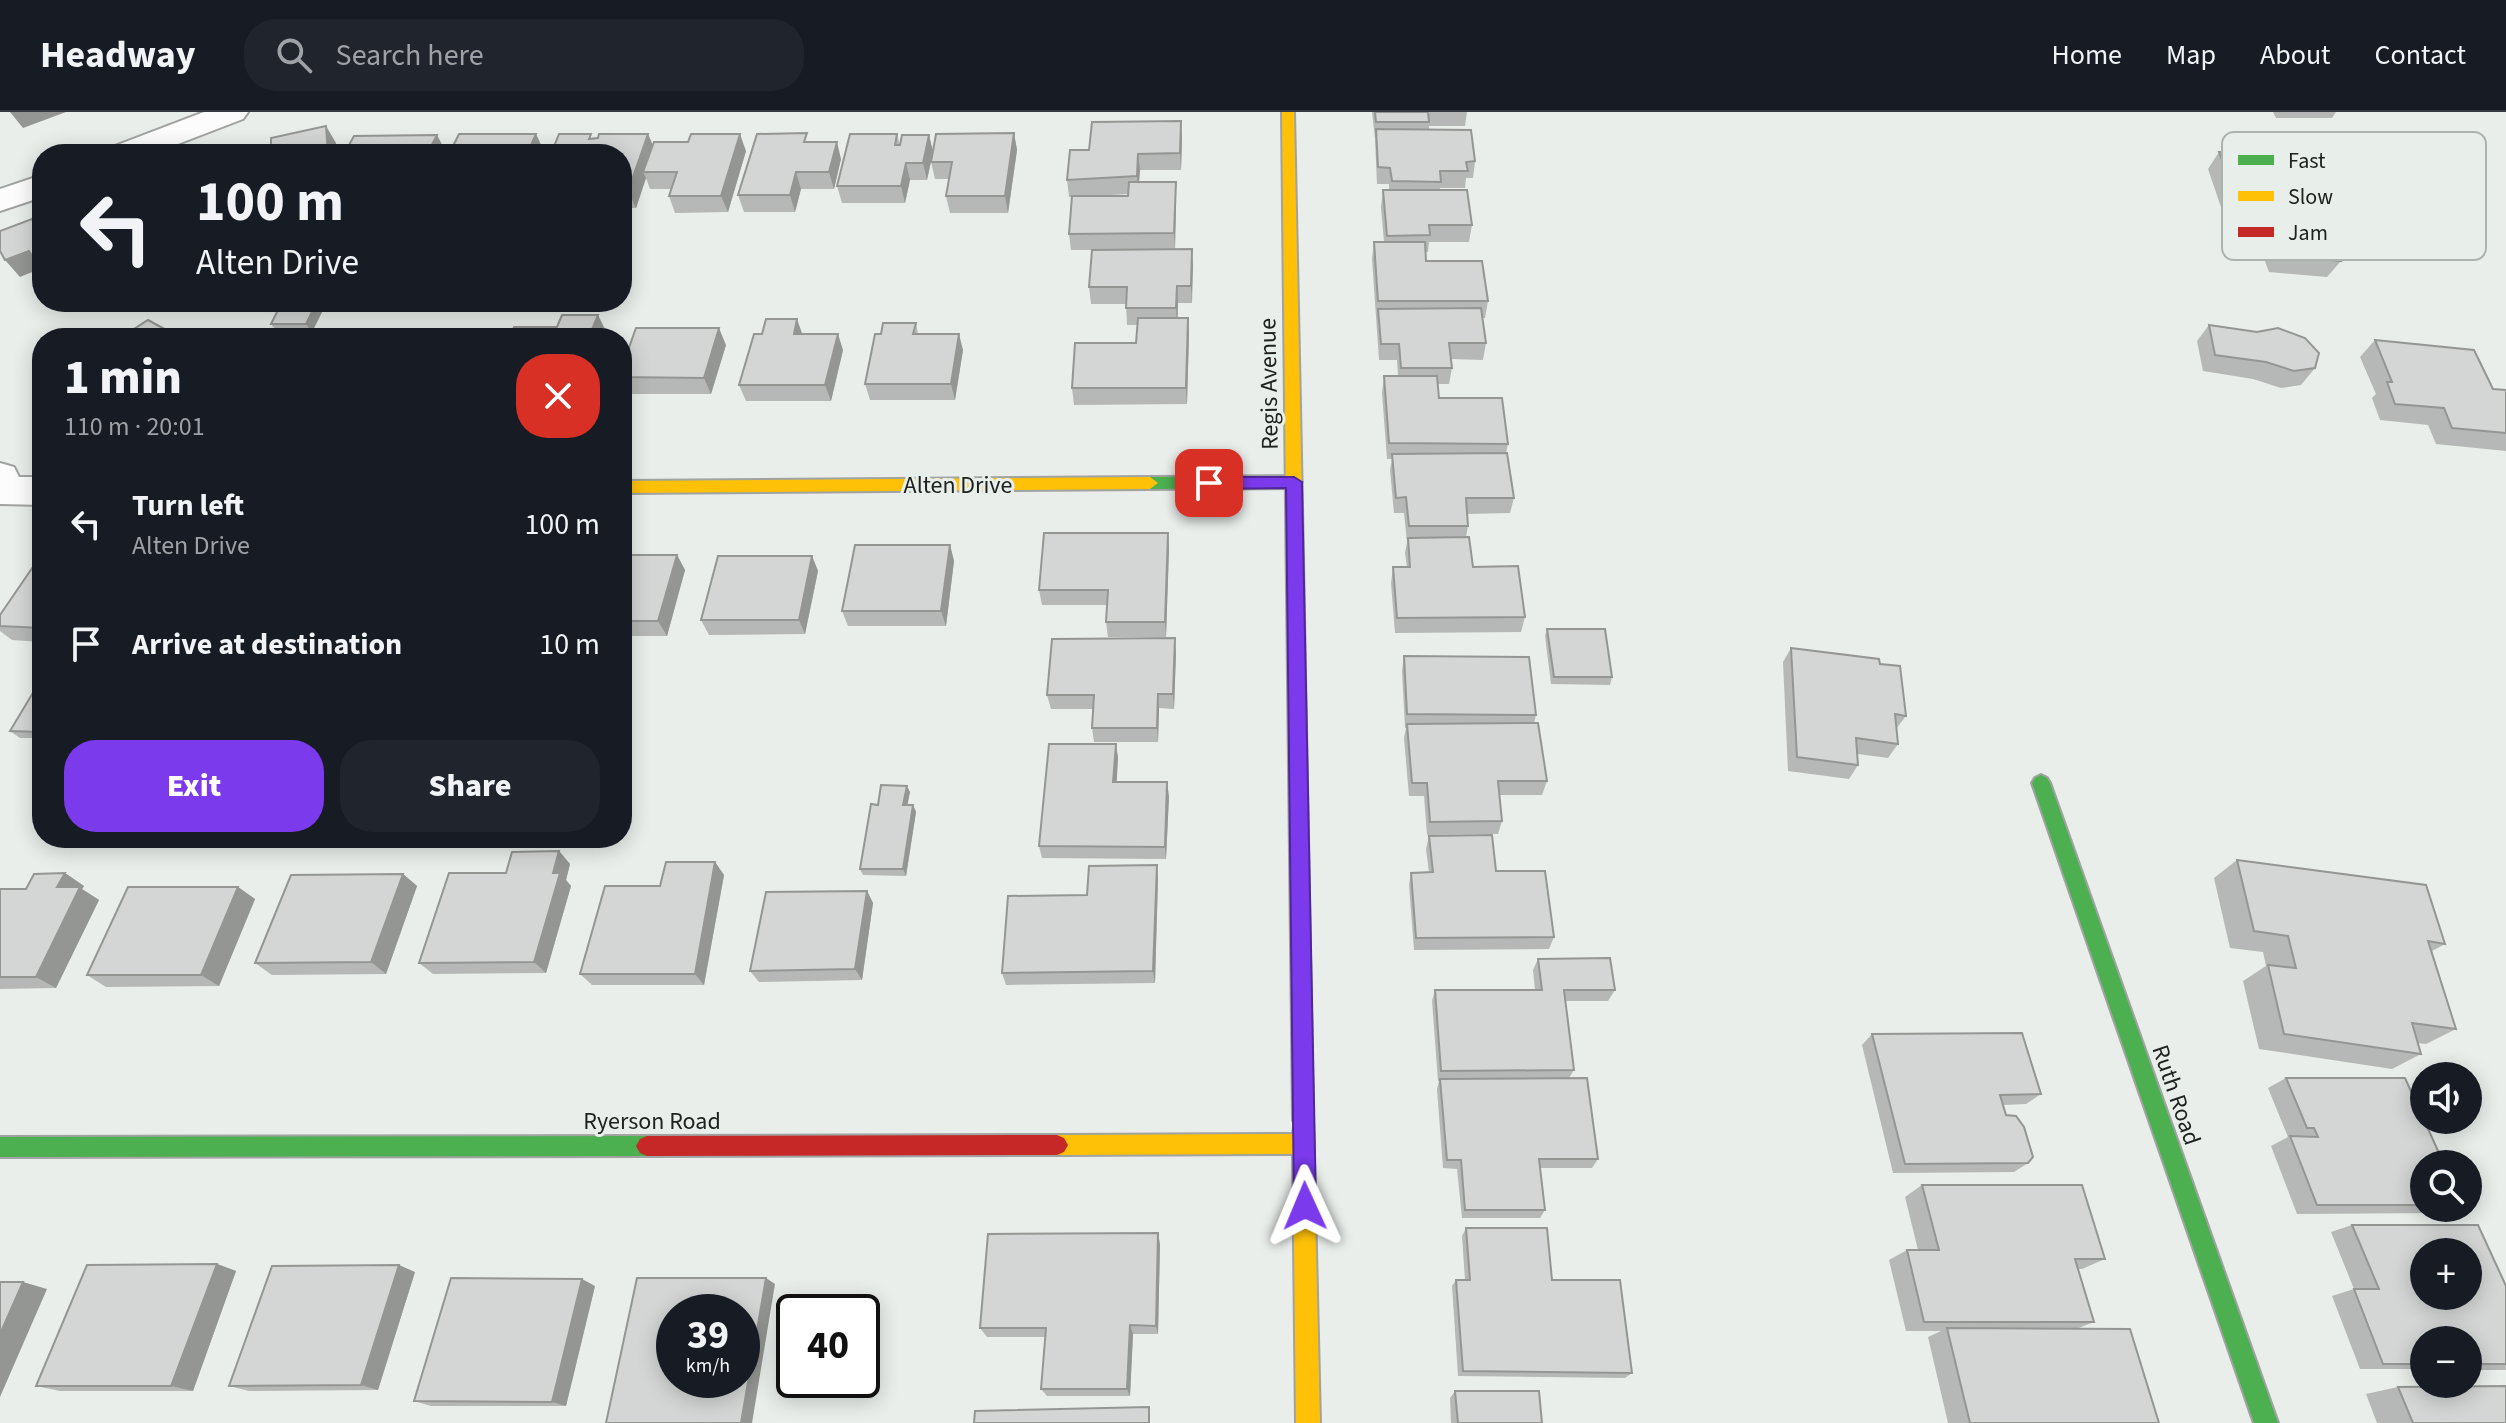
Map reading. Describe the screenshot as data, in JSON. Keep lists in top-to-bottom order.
{
  "streets": {
    "street": [
      "Regis Avenue",
      "Alten Drive",
      "Ruth Road",
      "Ryerson Road"
    ]
  },
  "crossings": [
    ["Regis Avenue", "Alten Drive"],
    ["Regis Avenue", "Ryerson Road"]
  ],
  "legend": ["Fast", "Slow", "Jam"],
  "page": {
    "header": "Headway",
    "search": "Search here",
    "nav": [
      "Home",
      "Map",
      "About",
      "Contact"
    ],
    "turn": ["100 m", "Alten Drive"],
    "heading": ["1 min", "110 m · 20:01"],
    "list": [
      {
        "name": "Turn left",
        "note": "Alten Drive",
        "value": "100 m"
      },
      {
        "name": "Arrive at destination",
        "value": "10 m"
      }
    ],
    "buttons": ["Exit", "Share"],
    "map_buttons": ["+", "−"],
    "speed": "39 km/h",
    "limit": "40"
  }
}
